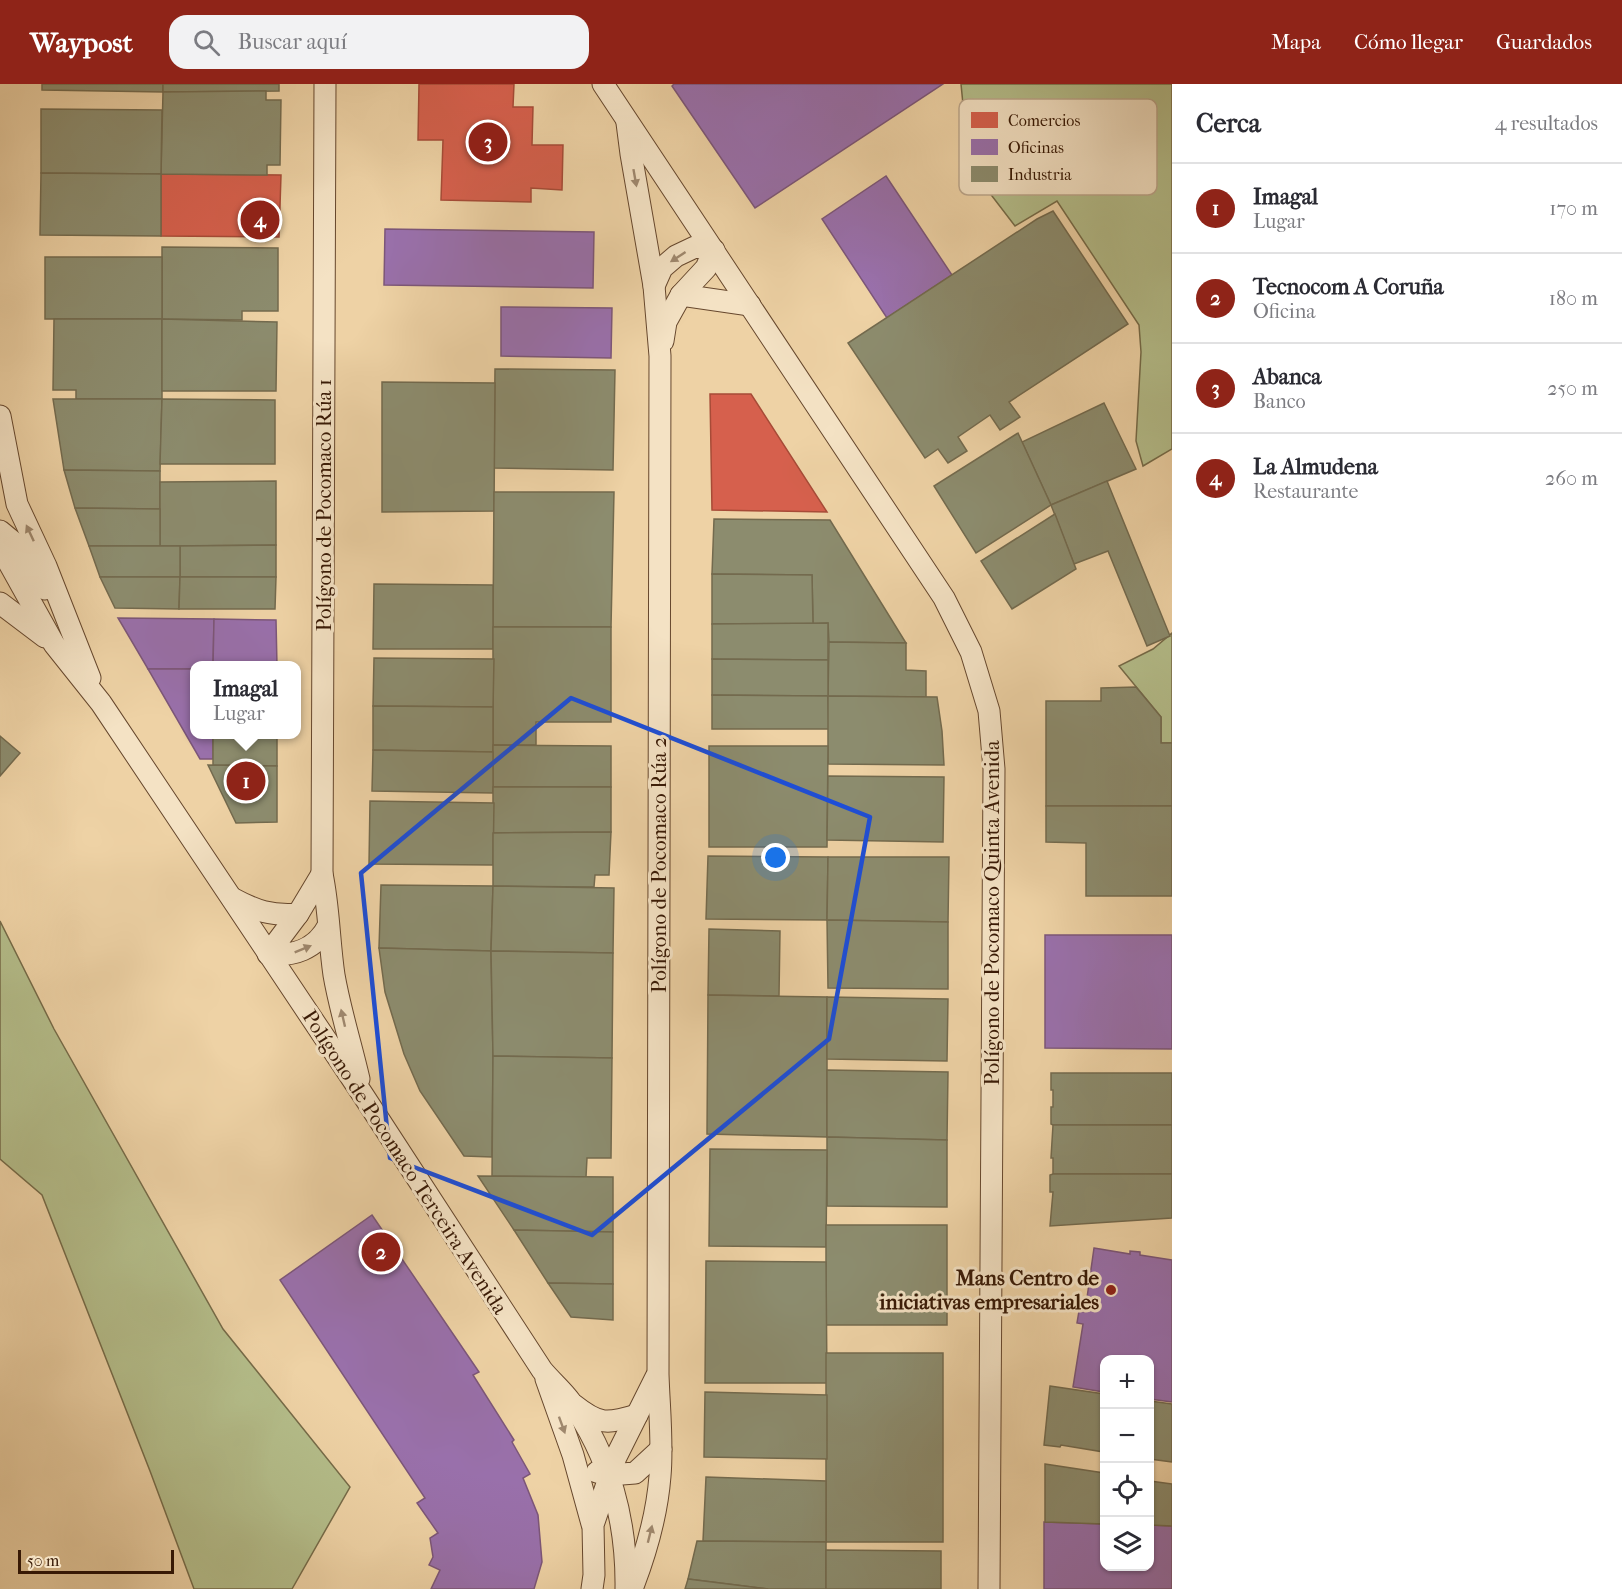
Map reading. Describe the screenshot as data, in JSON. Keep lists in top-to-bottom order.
{
  "streets": {
    "street": [
      "Polígono de Pocomaco Rúa 1",
      "Polígono de Pocomaco Rúa 2",
      "Polígono de Pocomaco Quinta Avenida",
      "Polígono de Pocomaco Terceira Avenida"
    ]
  },
  "crossings": [
    ["Polígono de Pocomaco Rúa 1", "Polígono de Pocomaco Terceira Avenida"],
    ["Polígono de Pocomaco Rúa 2", "Polígono de Pocomaco Quinta Avenida"],
    ["Polígono de Pocomaco Rúa 2", "Polígono de Pocomaco Terceira Avenida"]
  ],
  "places": ["Mans Centro de iniciativas empresariales"],
  "legend": ["Comercios", "Oficinas", "Industria"],
  "scale_bar": "50 m",
  "page": {
    "header": "Waypost",
    "search": "Buscar aquí",
    "nav": ["Mapa", "Cómo llegar", "Guardados"],
    "heading": ["Cerca", "4 resultados"],
    "pins": [
      "3",
      "4",
      "1",
      "2"
    ],
    "list": [
      {
        "mark": "1",
        "name": "Imagal",
        "note": "Lugar",
        "value": "170 m"
      },
      {
        "mark": "2",
        "name": "Tecnocom A Coruña",
        "note": "Oficina",
        "value": "180 m"
      },
      {
        "mark": "3",
        "name": "Abanca",
        "note": "Banco",
        "value": "250 m"
      },
      {
        "mark": "4",
        "name": "La Almudena",
        "note": "Restaurante",
        "value": "260 m"
      }
    ],
    "popup": ["Imagal", "Lugar"],
    "map_buttons": ["+", "−"],
    "scale": "50 m"
  }
}
